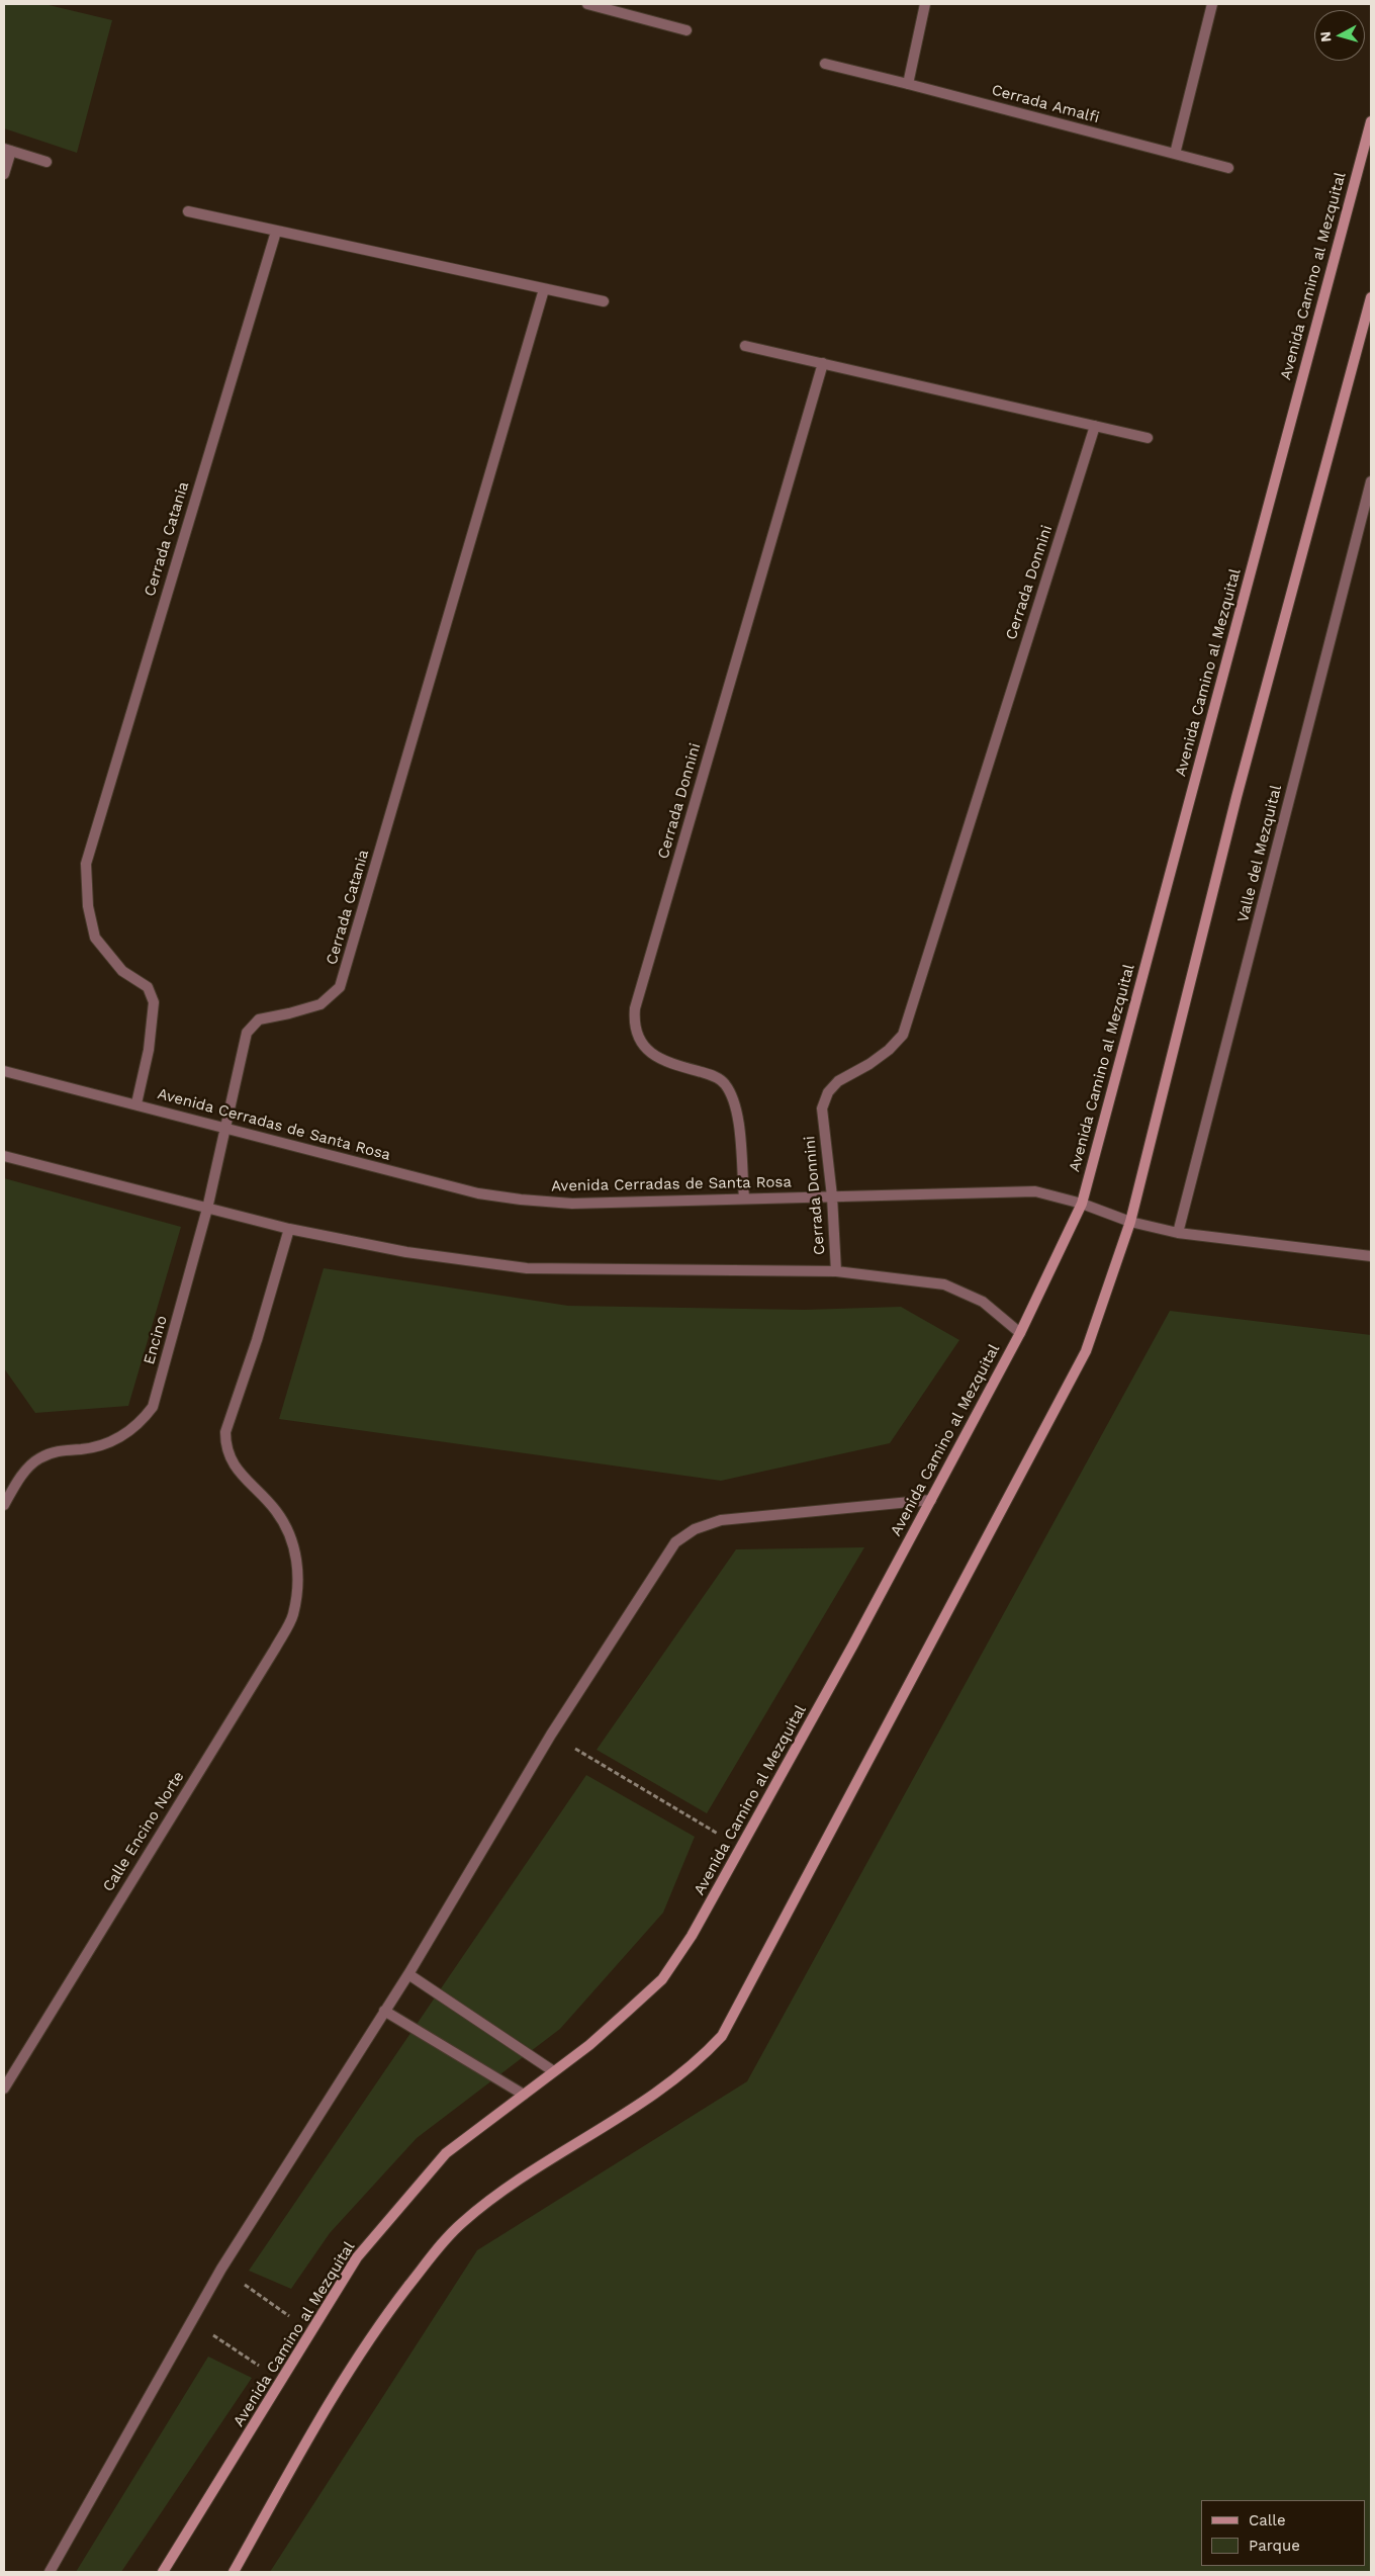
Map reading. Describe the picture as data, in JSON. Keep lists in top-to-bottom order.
{
  "streets": {
    "main road": ["Avenida Camino al Mezquital"],
    "street": [
      "Cerrada Amalfi",
      "Cerrada Catania",
      "Cerrada Donnini",
      "Valle del Mezquital",
      "Avenida Cerradas de Santa Rosa",
      "Encino",
      "Calle Encino Norte"
    ]
  },
  "crossings": [
    ["Avenida Camino al Mezquital", "Avenida Cerradas de Santa Rosa"],
    ["Cerrada Catania", "Avenida Cerradas de Santa Rosa"],
    ["Cerrada Catania", "Encino"],
    ["Cerrada Donnini", "Avenida Cerradas de Santa Rosa"],
    ["Valle del Mezquital", "Avenida Cerradas de Santa Rosa"],
    ["Avenida Cerradas de Santa Rosa", "Encino"]
  ],
  "legend": ["Calle", "Parque"],
  "north": "left"
}
